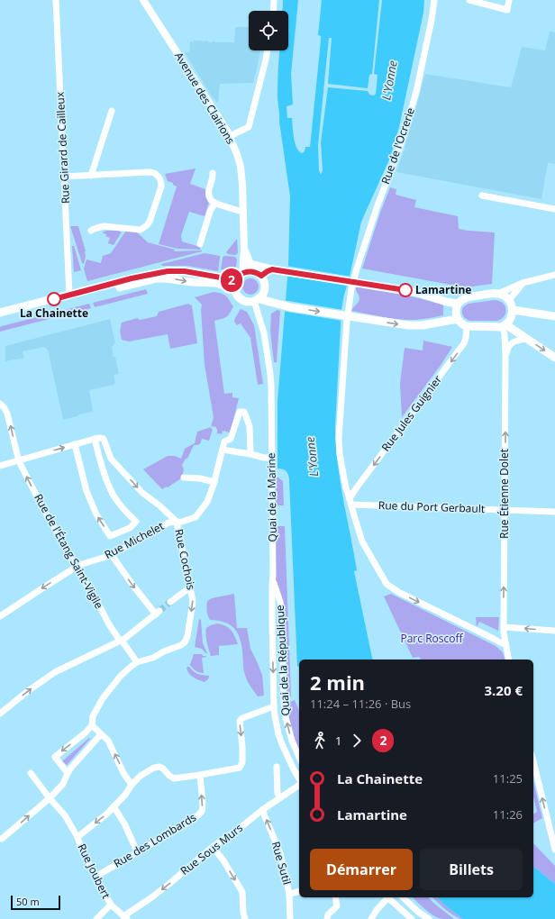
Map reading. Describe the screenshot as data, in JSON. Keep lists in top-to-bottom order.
{
  "streets": {
    "street": [
      "Avenue des Clairions",
      "Rue de l'Ocrerie",
      "Rue Girard de Cailleux",
      "Rue Jules Guignier",
      "Rue Étienne Dolet",
      "Quai de la Marine",
      "Rue du Port Gerbault",
      "Rue Michelet",
      "Rue de l'Étang Saint-Vigile",
      "Rue Cochois",
      "Quai de la République",
      "Rue des Lombards",
      "Rue Sous Murs",
      "Rue Sutil",
      "Rue Joubert"
    ]
  },
  "crossings": [
    ["Avenue des Clairions", "Quai de la Marine"],
    ["Rue de l'Ocrerie", "Rue Jules Guignier"],
    ["Rue de l'Ocrerie", "Rue Étienne Dolet"],
    ["Rue de l'Ocrerie", "Rue du Port Gerbault"],
    ["Rue Jules Guignier", "Rue Étienne Dolet"],
    ["Rue Jules Guignier", "Rue du Port Gerbault"],
    ["Rue Étienne Dolet", "Rue du Port Gerbault"],
    ["Quai de la Marine", "Quai de la République"],
    ["Rue Michelet", "Rue de l'Étang Saint-Vigile"],
    ["Rue Michelet", "Rue Cochois"],
    ["Rue de l'Étang Saint-Vigile", "Rue Cochois"],
    ["Rue des Lombards", "Rue Joubert"],
    ["Rue Sous Murs", "Rue Sutil"],
    ["Rue Sous Murs", "Rue Joubert"]
  ],
  "one_way": [
    "Rue Jules Guignier",
    "Rue Étienne Dolet",
    "Rue de l'Étang Saint-Vigile",
    "Rue des Lombards",
    "Rue Sous Murs"
  ],
  "water": ["L'Yonne"],
  "parks": ["Parc Roscoff"],
  "places": ["Lamartine", "La Chainette"],
  "lines": ["bus line 2"],
  "scale_bar": "50 m",
  "page": {
    "on_map": "2",
    "heading": ["2 min", "11:24 – 11:26 · Bus", "3.20 €"],
    "legs": ["1", "2"],
    "list": [
      {
        "name": "La Chainette",
        "value": "11:25"
      },
      {
        "name": "Lamartine",
        "value": "11:26"
      }
    ],
    "buttons": ["Démarrer", "Billets"],
    "scale": "50 m"
  }
}
